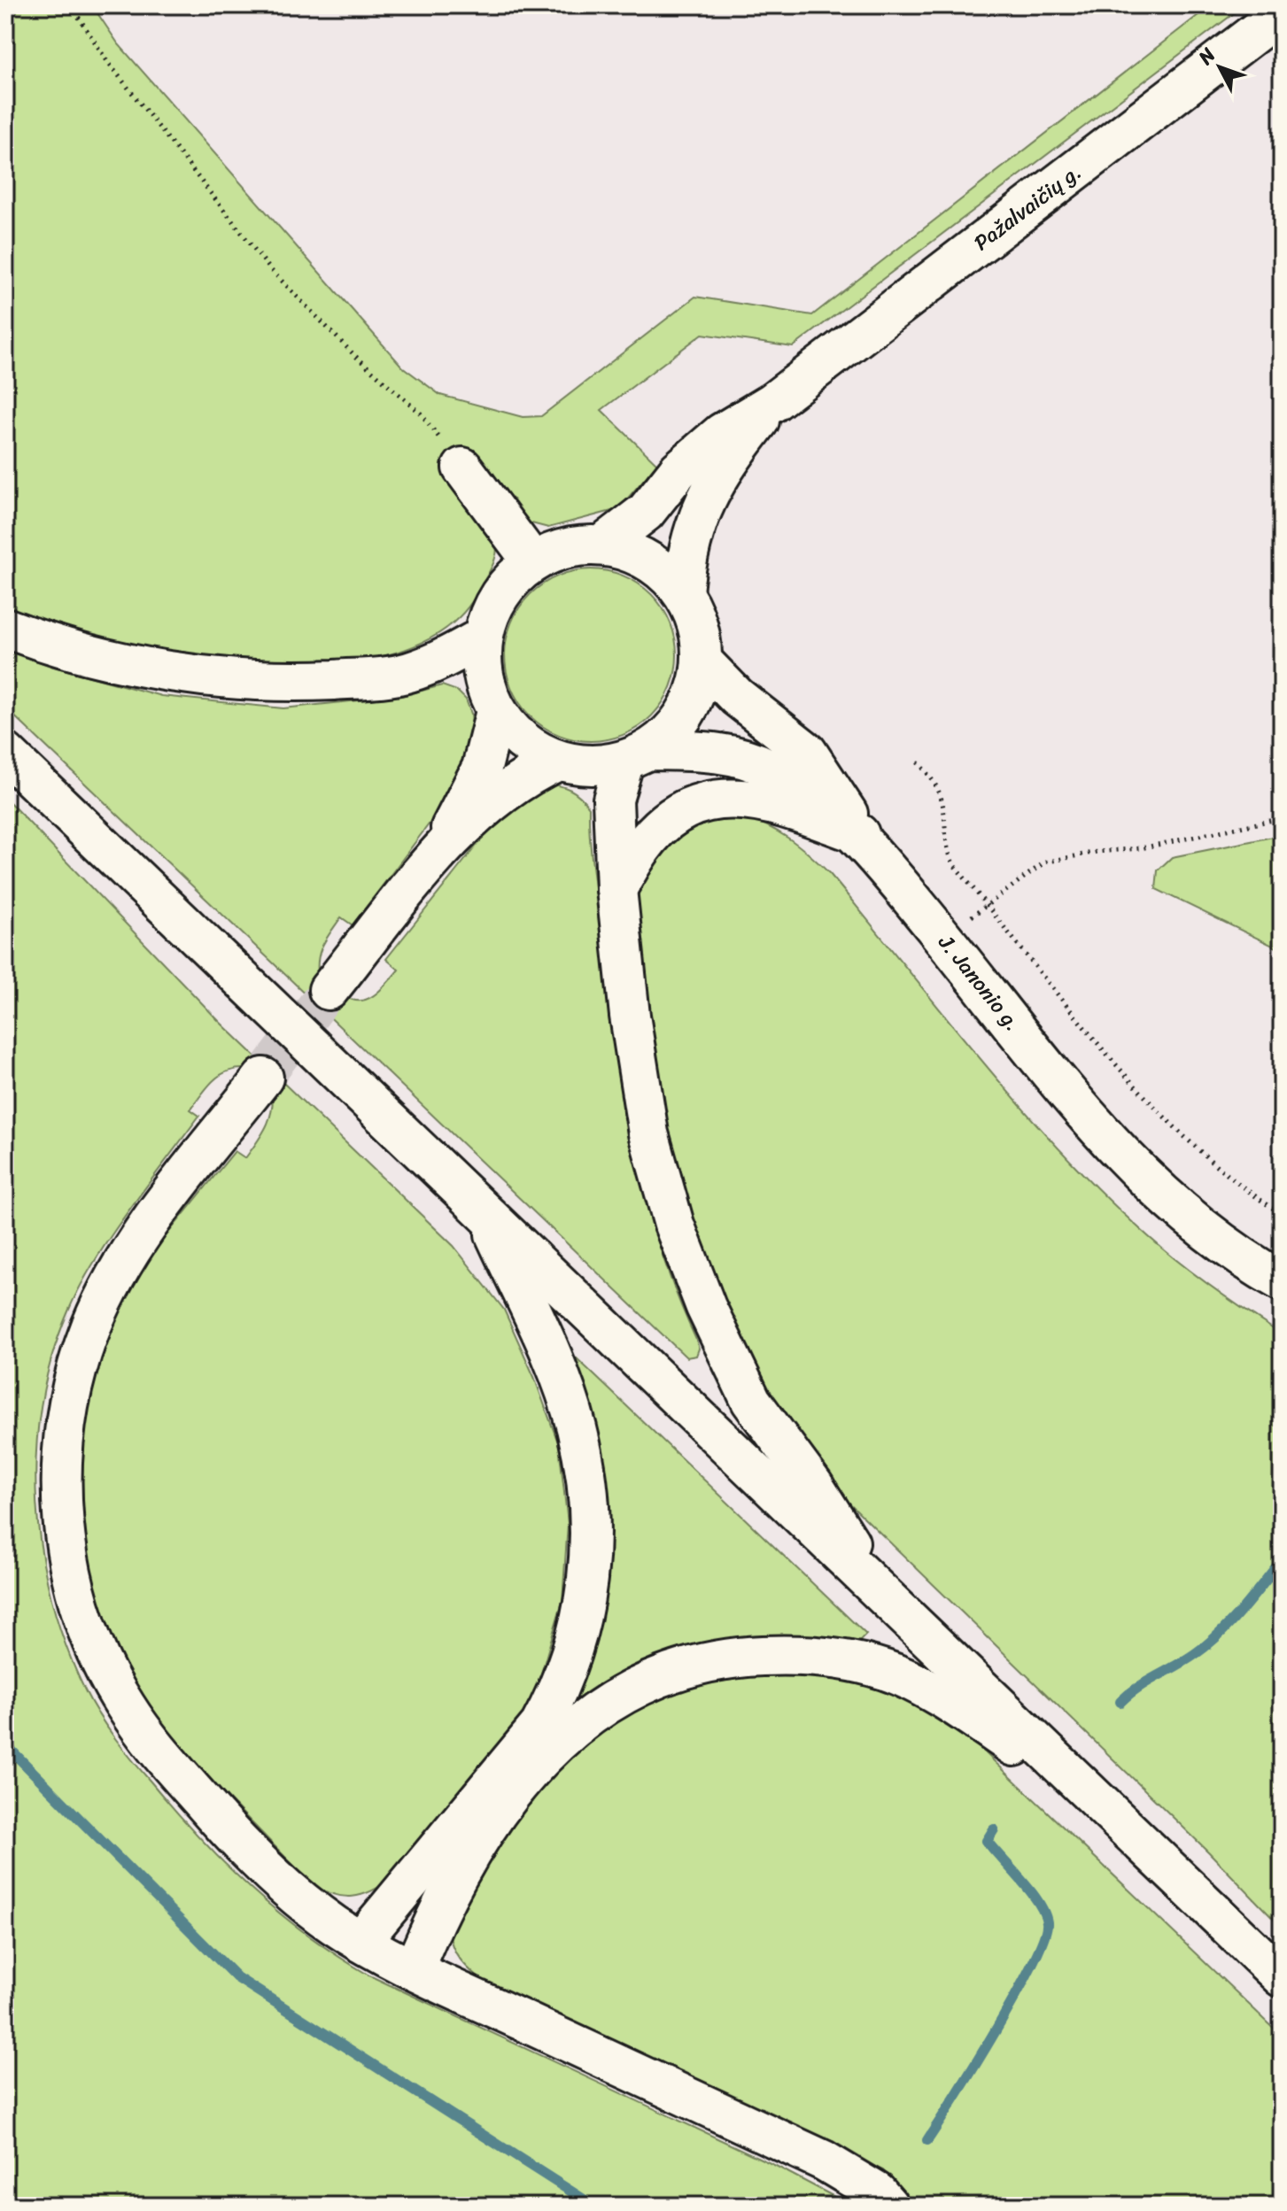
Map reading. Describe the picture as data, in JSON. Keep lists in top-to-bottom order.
{
  "streets": {
    "main road": ["Pažalvaičių g.", "J. Janonio g."]
  },
  "crossings": [
    ["Pažalvaičių g.", "J. Janonio g."]
  ],
  "north": "top left"
}
